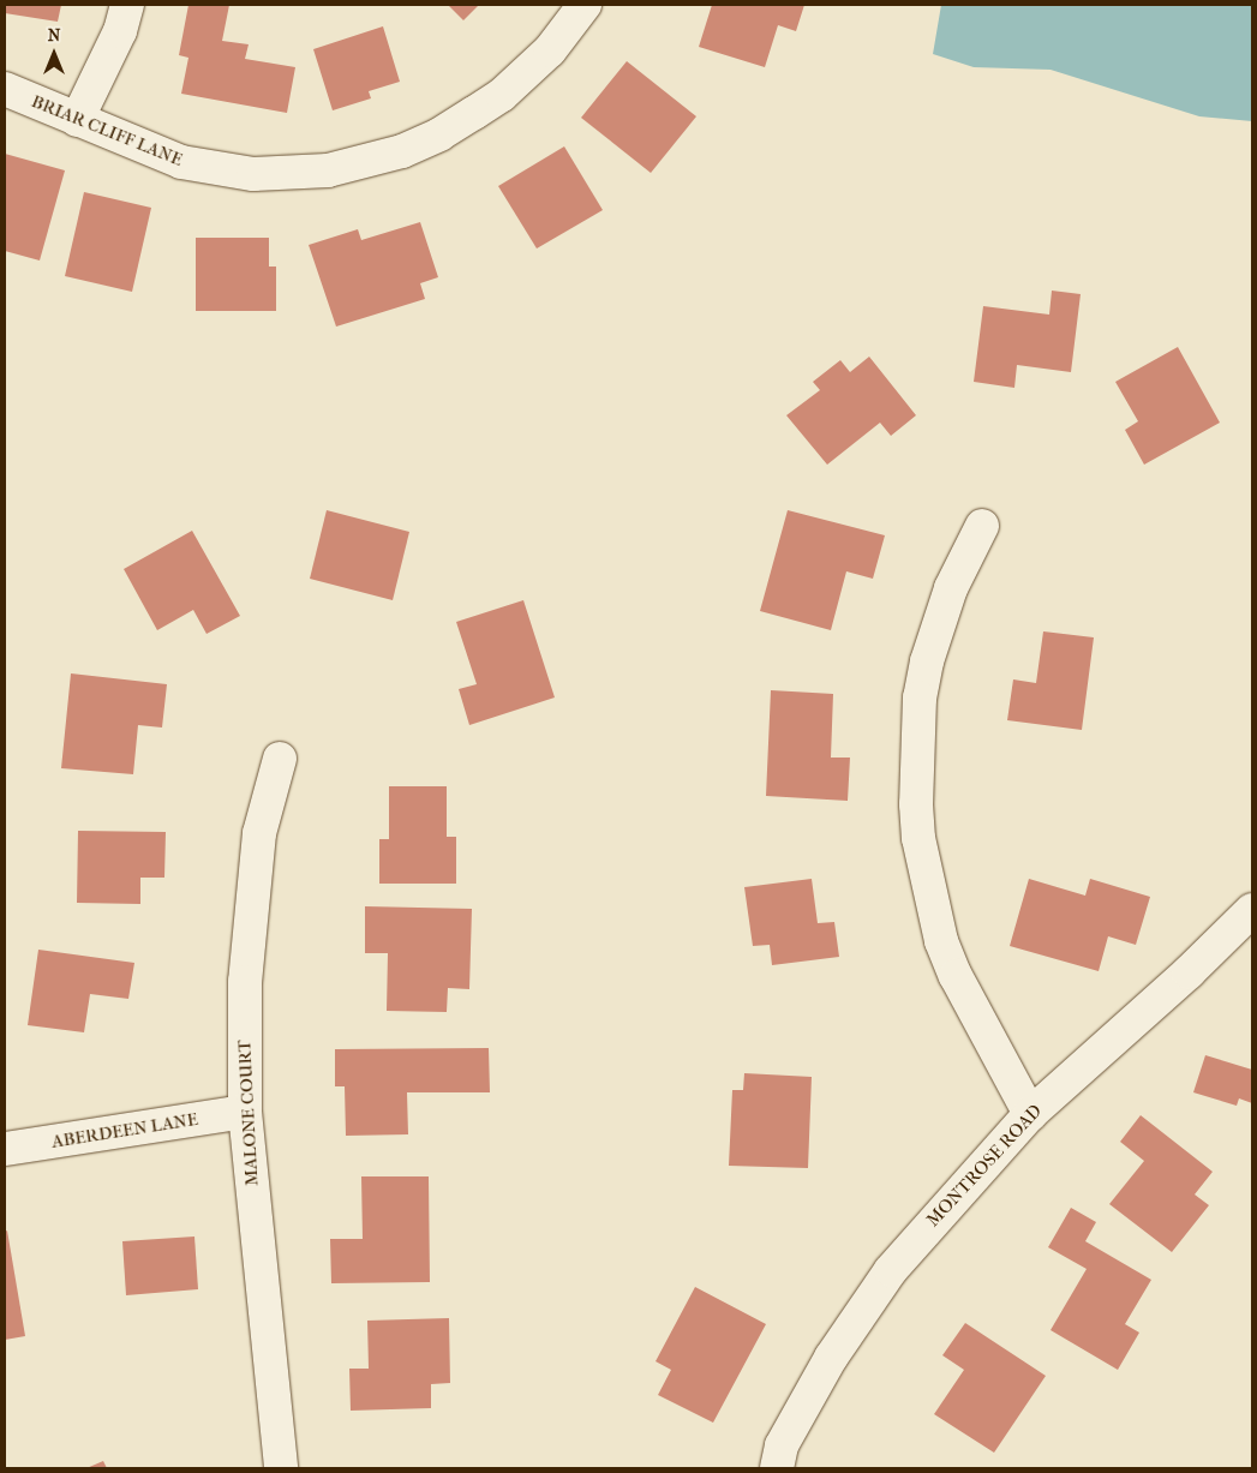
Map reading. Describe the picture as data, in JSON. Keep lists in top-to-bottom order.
{
  "streets": {
    "street": [
      "BRIAR CLIFF LANE",
      "MALONE COURT",
      "ABERDEEN LANE",
      "MONTROSE ROAD"
    ]
  },
  "crossings": [
    ["MALONE COURT", "ABERDEEN LANE"]
  ],
  "north": "top"
}
